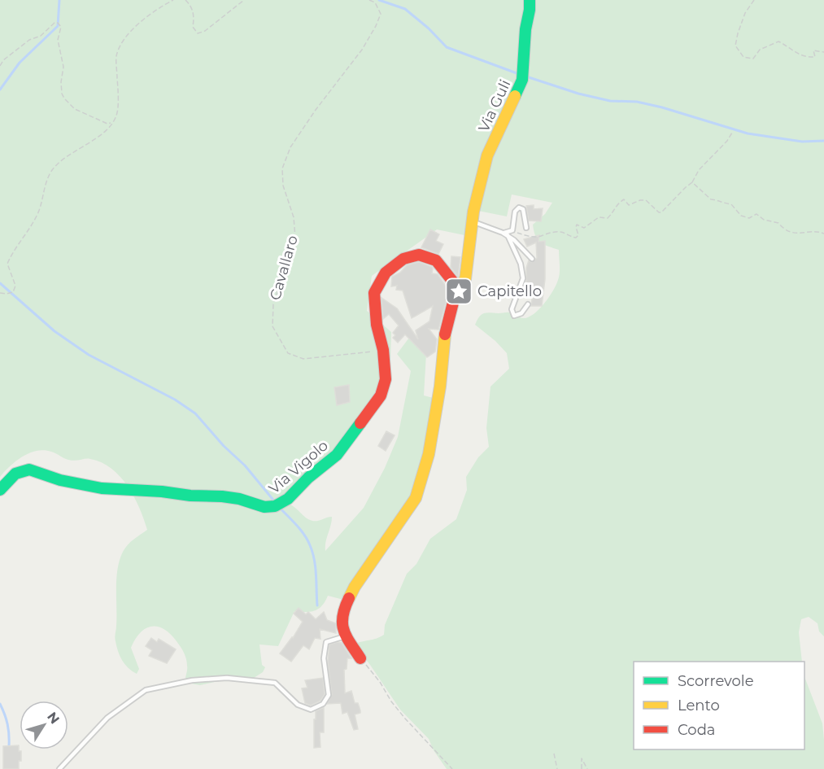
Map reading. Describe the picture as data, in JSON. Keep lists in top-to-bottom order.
{
  "streets": {
    "street": ["Via Guli", "Via Vigolo"],
    "path": ["Cavallaro"]
  },
  "crossings": [
    ["Cavallaro", "Via Vigolo"]
  ],
  "places": {
    "place": ["Capitello"]
  },
  "legend": ["Scorrevole", "Lento", "Coda"],
  "north": "top right"
}
